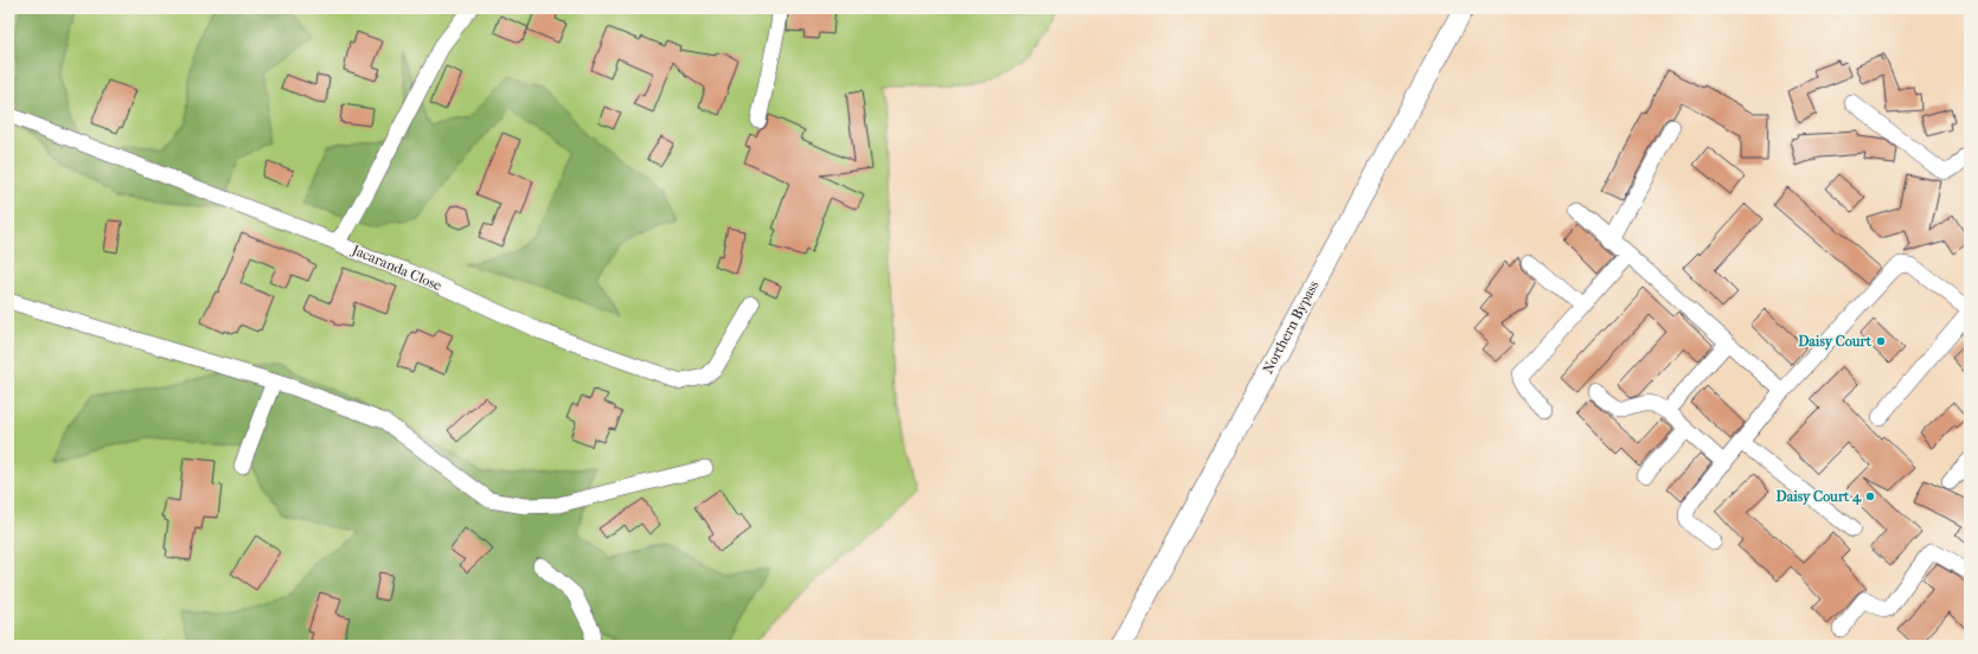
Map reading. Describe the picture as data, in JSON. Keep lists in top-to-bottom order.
{
  "streets": {
    "main road": ["Northern Bypass"],
    "street": ["Jacaranda Close"]
  },
  "places": ["Daisy Court", "Daisy Court 4"]
}
